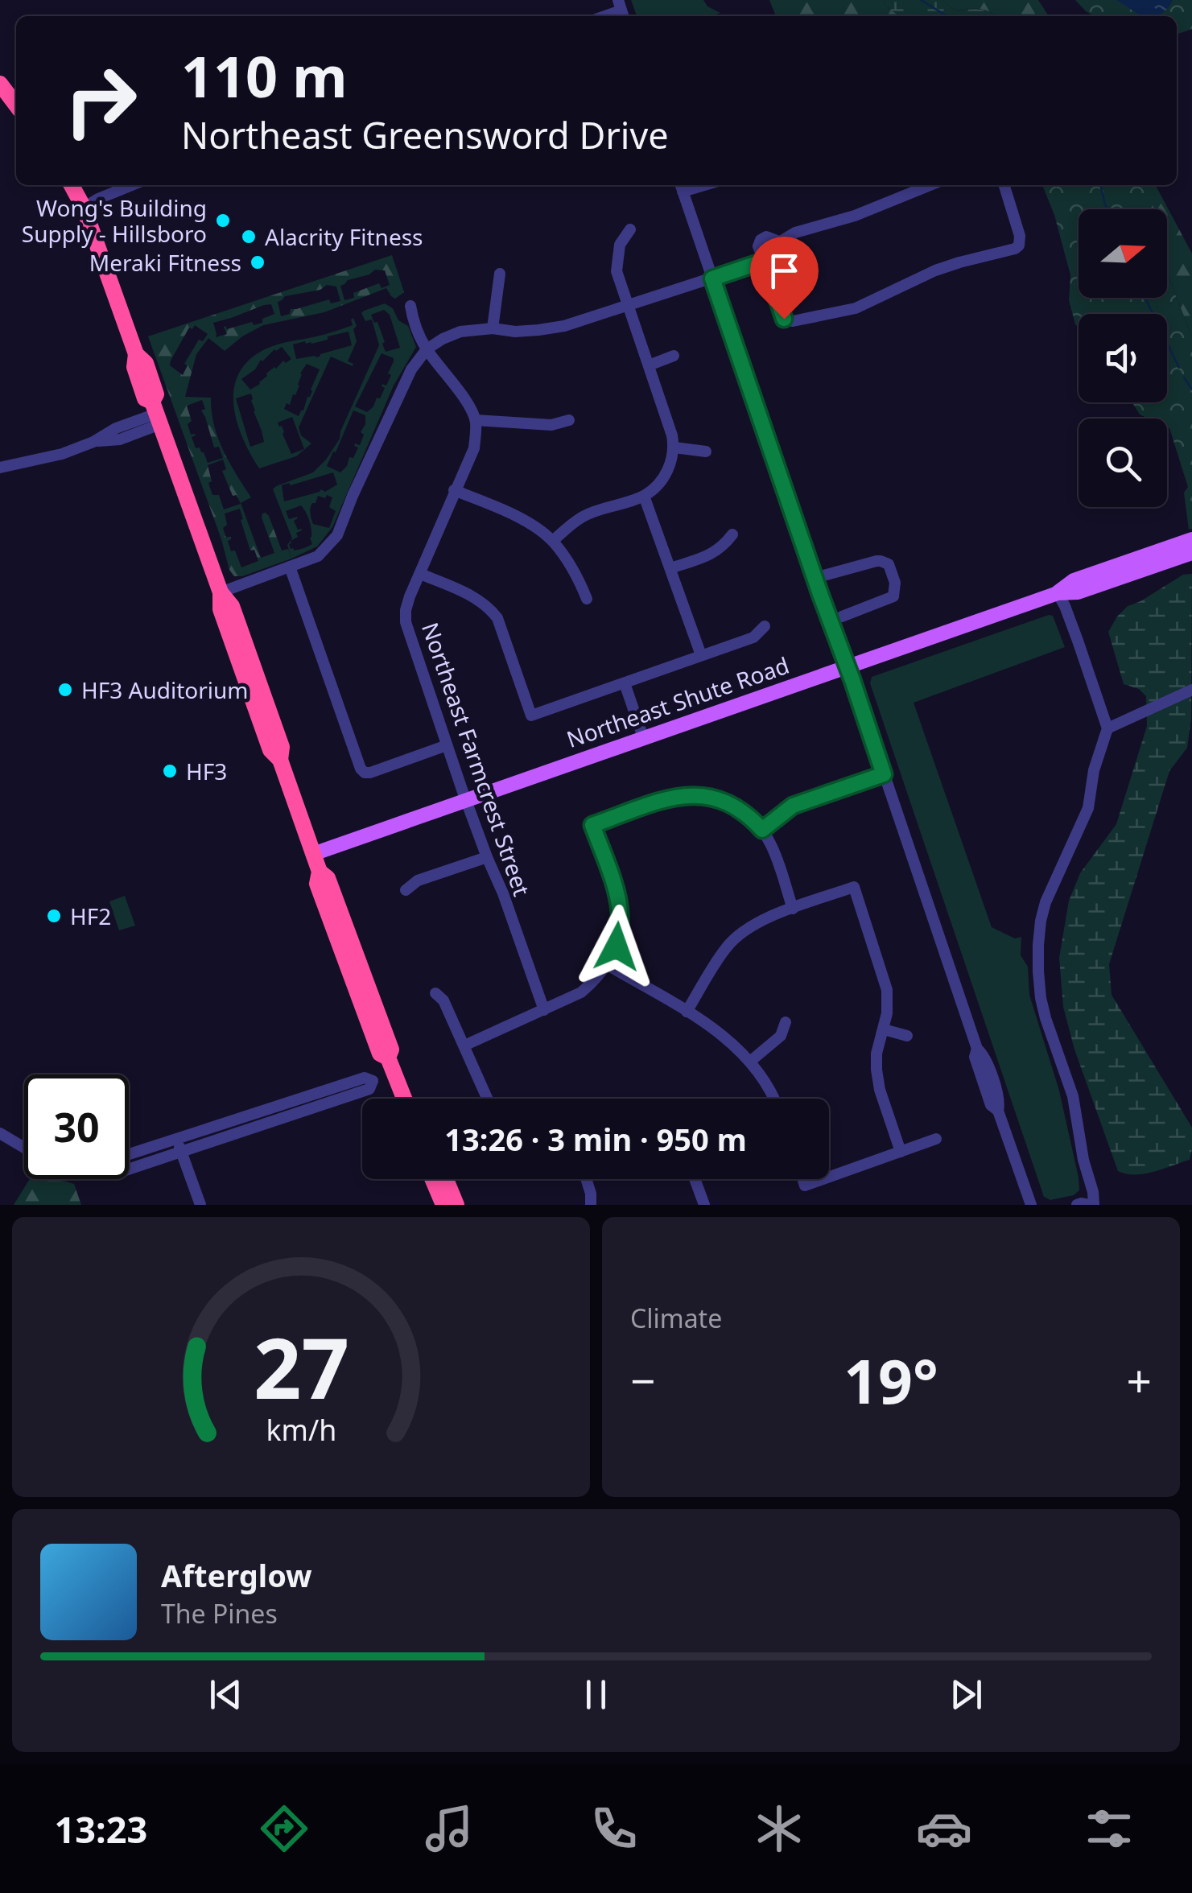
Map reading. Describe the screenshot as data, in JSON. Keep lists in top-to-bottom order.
{
  "streets": {
    "main road": ["Northeast Shute Road"],
    "street": ["Northeast Farmcrest Street"]
  },
  "crossings": [
    ["Northeast Shute Road", "Northeast Farmcrest Street"]
  ],
  "places": [
    "Wong's Building Supply - Hillsboro",
    "Alacrity Fitness",
    "Meraki Fitness",
    "HF3 Auditorium",
    "HF3",
    "HF2"
  ],
  "north": "right",
  "page": {
    "turn": ["110 m", "Northeast Greensword Drive"],
    "limit": "30",
    "trip": "13:26 · 3 min · 950 m",
    "tile": "Climate",
    "heat": ["−", "19°", "+"],
    "song": ["Afterglow", "The Pines"],
    "tabs": "13:23",
    "gauge": ["27", "km/h"]
  }
}
